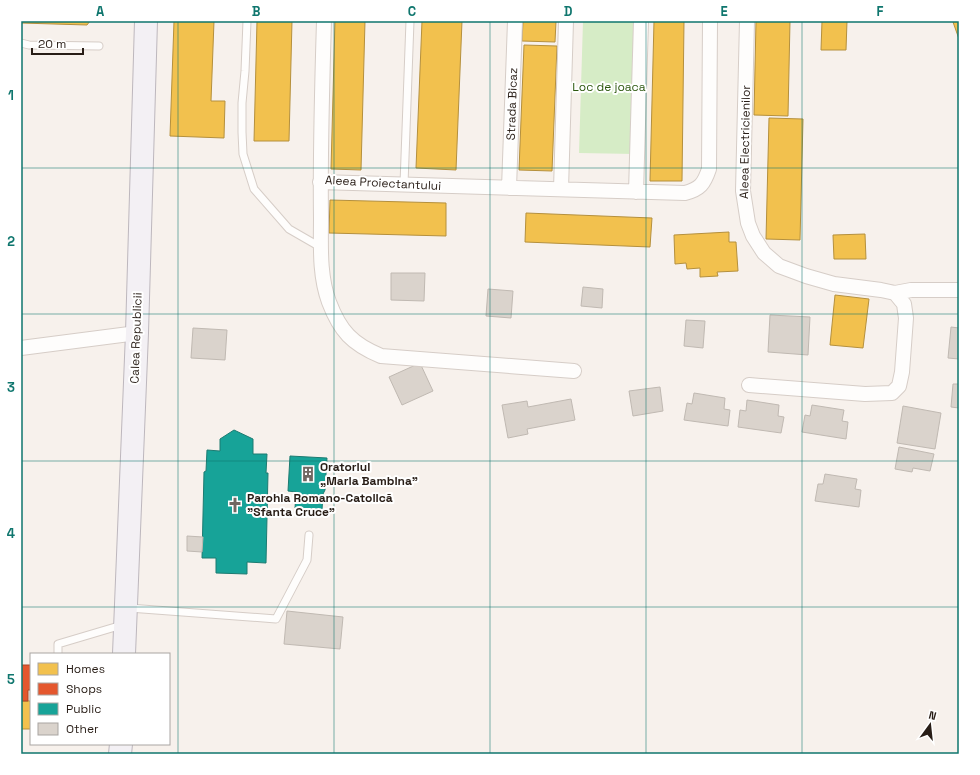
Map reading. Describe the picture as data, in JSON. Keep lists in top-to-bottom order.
{
  "streets": {
    "main road": ["Calea Republicii"],
    "street": ["Strada Bicaz", "Aleea Electricienilor", "Aleea Proiectantului"]
  },
  "crossings": [
    ["Strada Bicaz", "Aleea Proiectantului"]
  ],
  "parks": ["Loc de joaca"],
  "places": {
    "building": ["Oratoriul „Maria Bambina”"],
    "church": ["Parohia Romano-Catolică \"Sfanta Cruce\""]
  },
  "legend": [
    "Homes",
    "Shops",
    "Public",
    "Other"
  ],
  "scale_bar": "20 m",
  "north": "top",
  "grid": {
    "columns": [
      "A",
      "B",
      "C",
      "D",
      "E",
      "F"
    ],
    "rows": [
      "1",
      "2",
      "3",
      "4",
      "5"
    ]
  }
}
